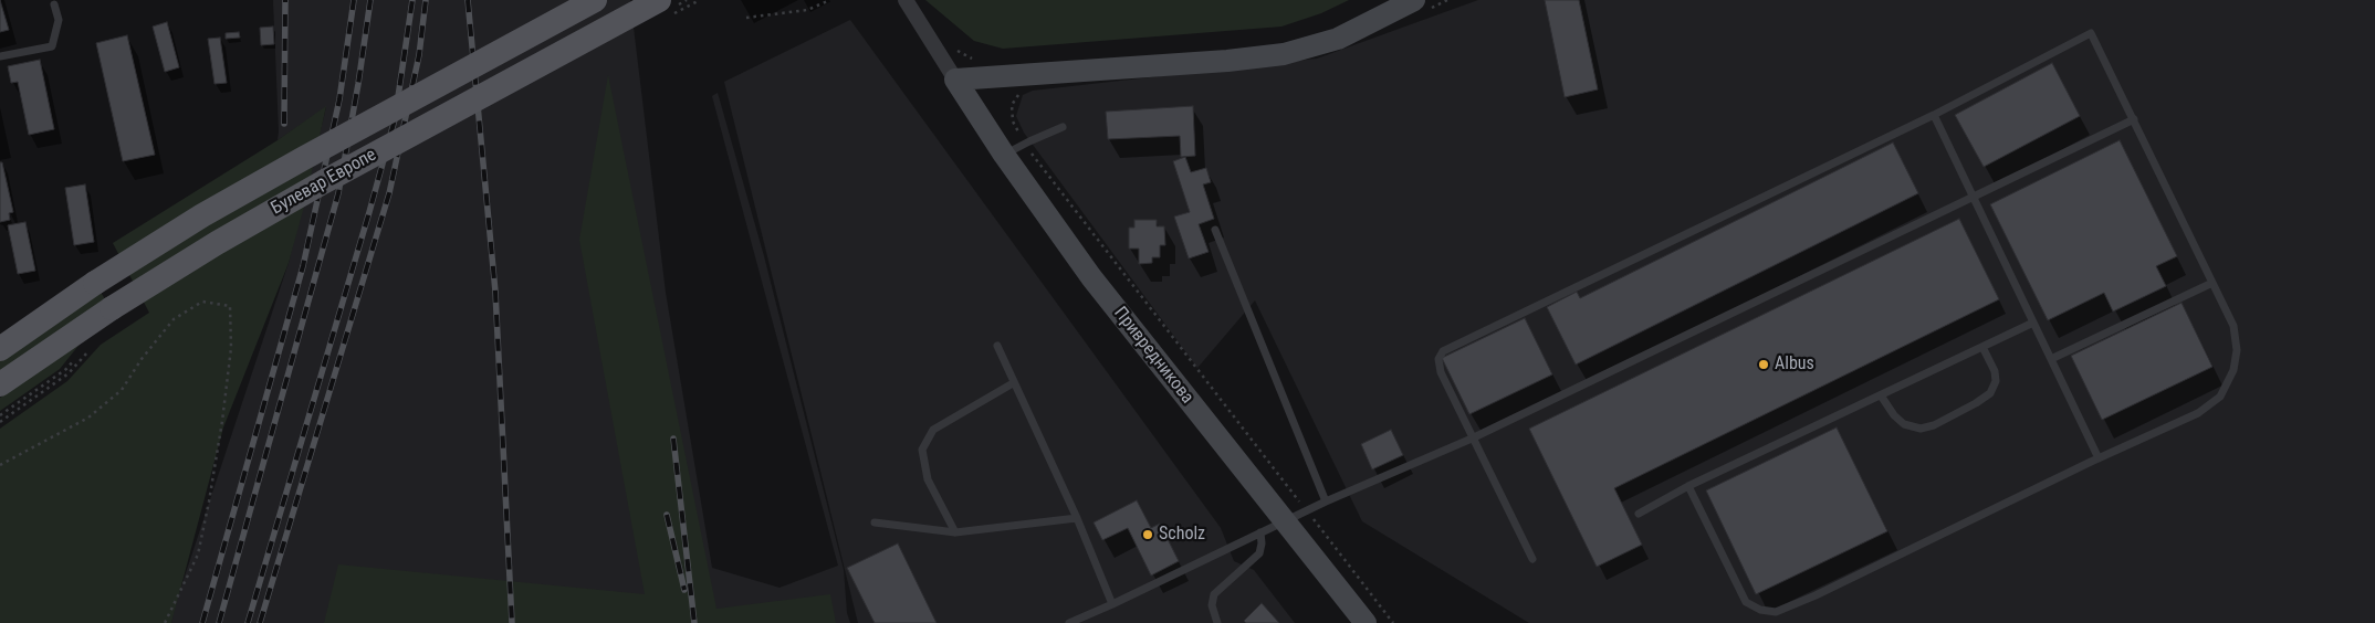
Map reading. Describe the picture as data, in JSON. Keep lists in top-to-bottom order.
{
  "streets": {
    "main road": ["Булевар Европе"],
    "street": ["Привредникова"]
  },
  "places": ["Albus", "Scholz"]
}
